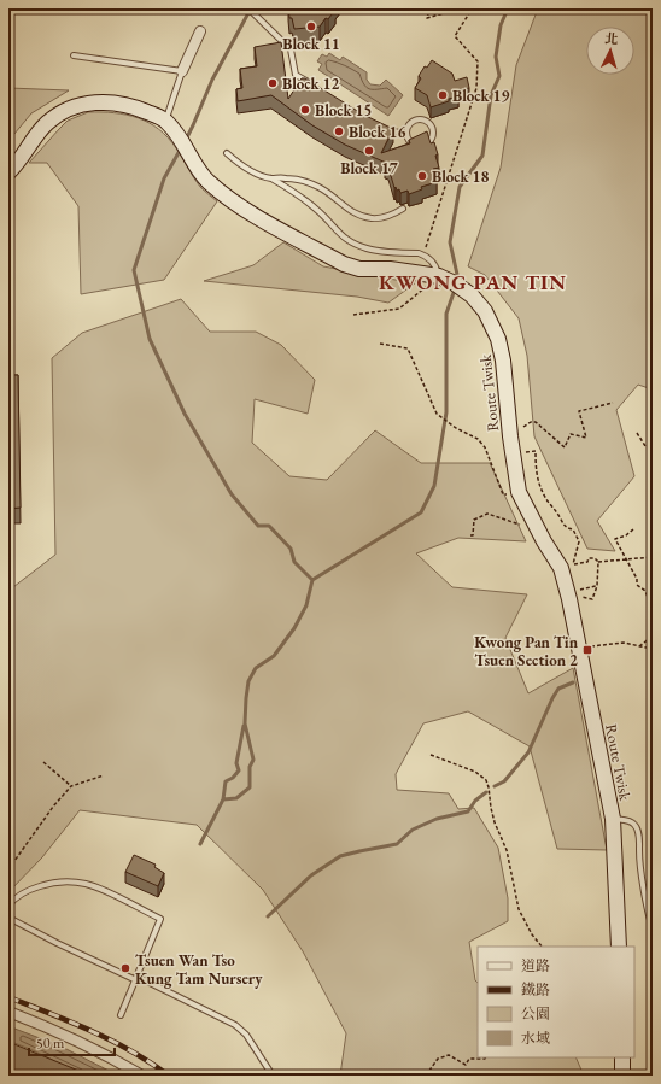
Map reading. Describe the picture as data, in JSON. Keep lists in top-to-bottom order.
{
  "streets": {
    "main road": ["Route Twisk"]
  },
  "districts": ["KWONG PAN TIN"],
  "places": {
    "other": [
      "Block 11",
      "Block 12",
      "Block 19",
      "Block 15",
      "Block 16",
      "Block 17",
      "Block 18",
      "Tsuen Wan Tso Kung Tam Nursery"
    ],
    "transit": ["Kwong Pan Tin Tsuen Section 2"]
  },
  "legend": [
    "道路",
    "鐵路",
    "公園",
    "水域"
  ],
  "scale_bar": "50 m",
  "north": "top"
}
